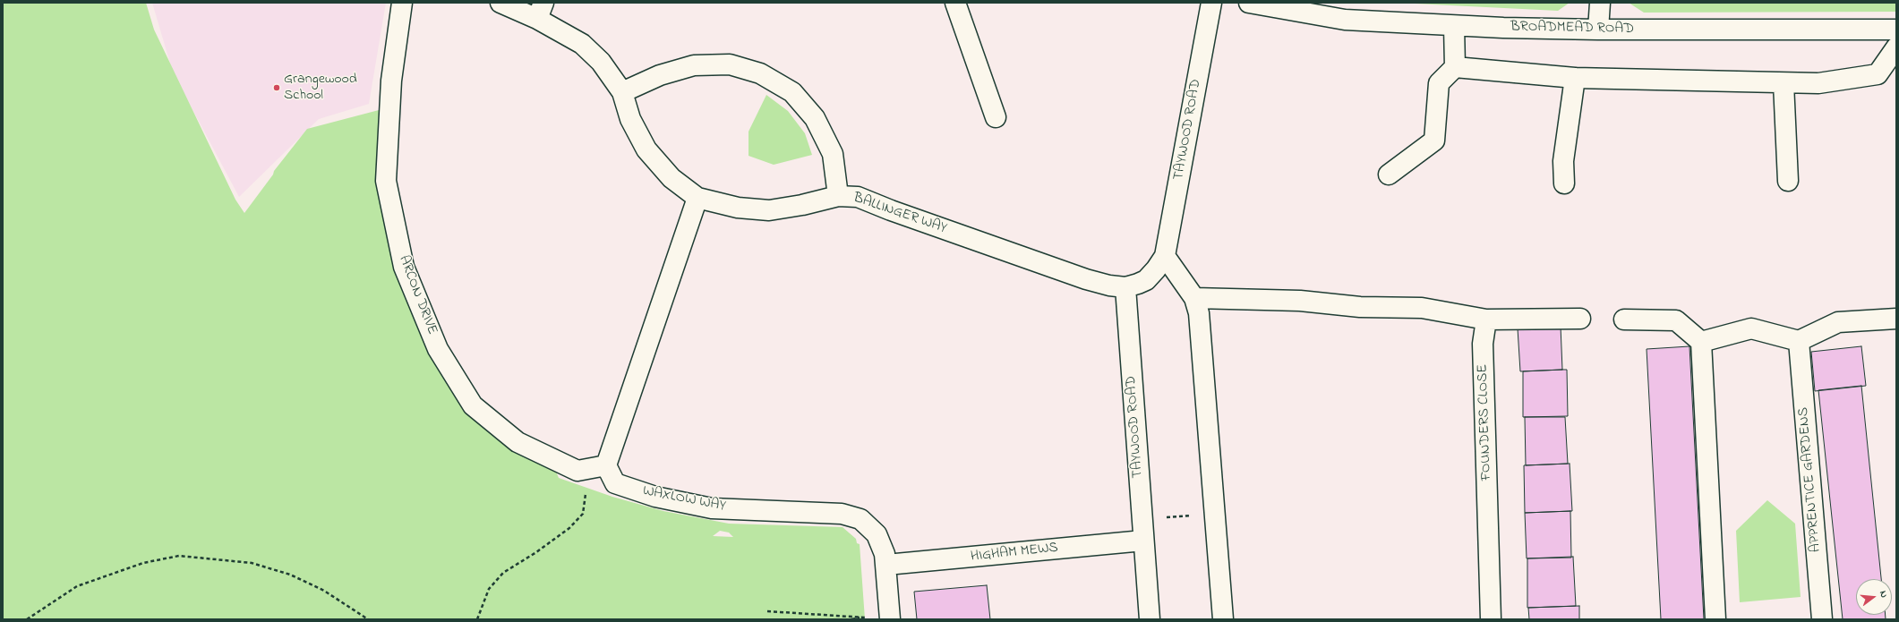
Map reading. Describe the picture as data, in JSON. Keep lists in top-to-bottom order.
{
  "streets": {
    "street": [
      "BROADMEAD ROAD",
      "TAYWOOD ROAD",
      "BALLINGER WAY",
      "ARCON DRIVE",
      "FOUNDERS CLOSE",
      "APPRENTICE GARDENS",
      "WAXLOW WAY",
      "HIGHAM MEWS"
    ]
  },
  "crossings": [
    ["TAYWOOD ROAD", "BALLINGER WAY"],
    ["TAYWOOD ROAD", "HIGHAM MEWS"],
    ["ARCON DRIVE", "WAXLOW WAY"],
    ["WAXLOW WAY", "HIGHAM MEWS"]
  ],
  "places": ["Grangewood School"],
  "north": "right"
}
